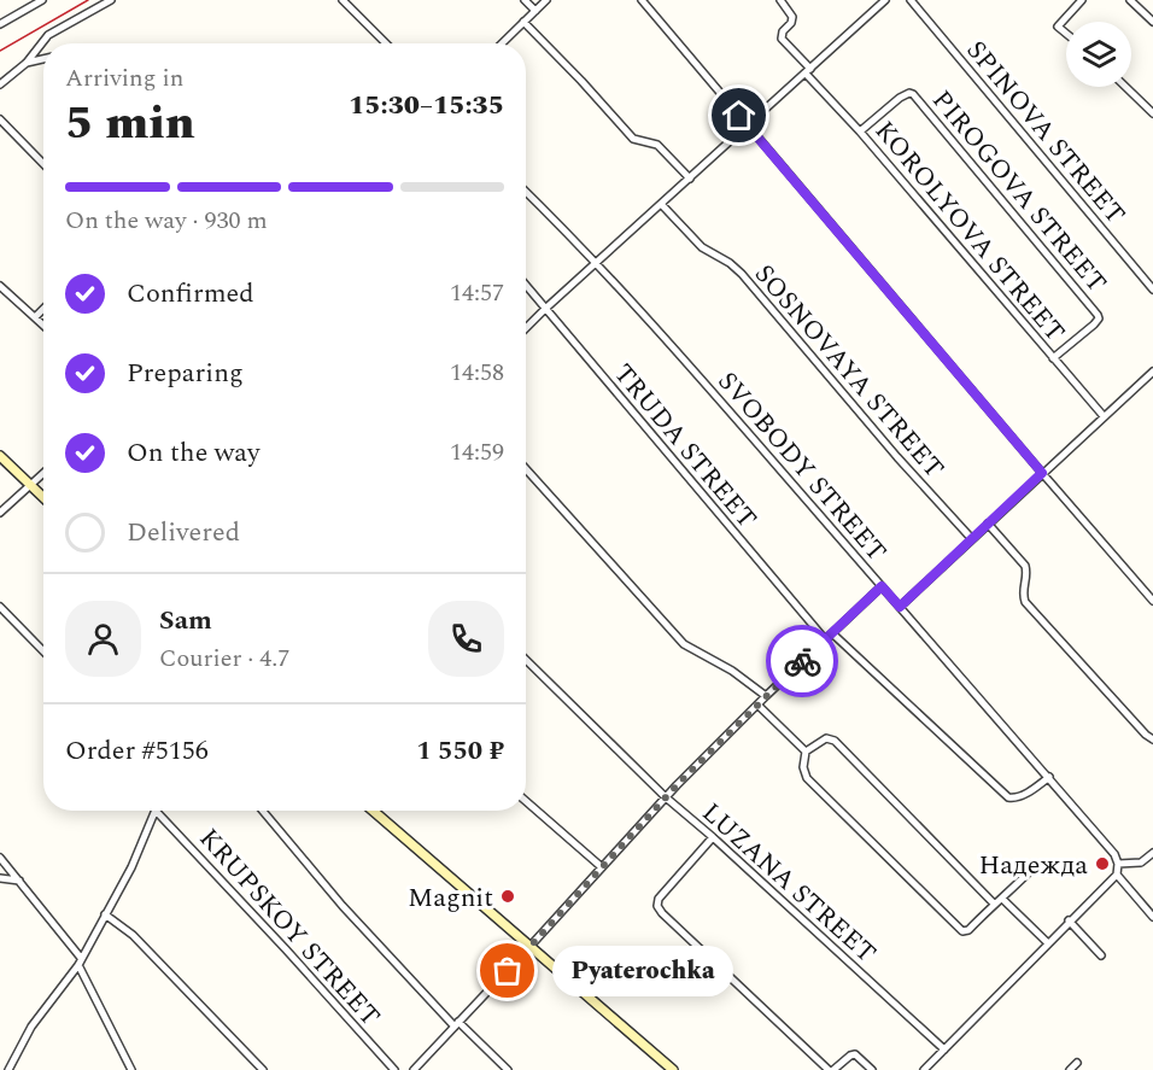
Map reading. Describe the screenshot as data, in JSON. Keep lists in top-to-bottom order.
{
  "streets": {
    "street": [
      "SPINOVA STREET",
      "PIROGOVA STREET",
      "KOROLYOVA STREET",
      "SOSNOVAYA STREET",
      "TRUDA STREET",
      "SVOBODY STREET",
      "LUZANA STREET",
      "KRUPSKOY STREET"
    ]
  },
  "crossings": [
    ["PIROGOVA STREET", "KOROLYOVA STREET"]
  ],
  "places": ["Надежда", "Magnit", "Pyaterochka"],
  "page": {
    "heading": ["5 min", "Arriving in", "15:30–15:35"],
    "panel": [
      "Sam",
      "Courier · 4.7",
      "Order #5156",
      "1 550 ₽"
    ],
    "bar": "On the way · 930 m",
    "list": [
      ["Confirmed", "14:57"],
      ["Preparing", "14:58"],
      ["On the way", "14:59"],
      "Delivered"
    ],
    "bubble": "Pyaterochka"
  }
}
